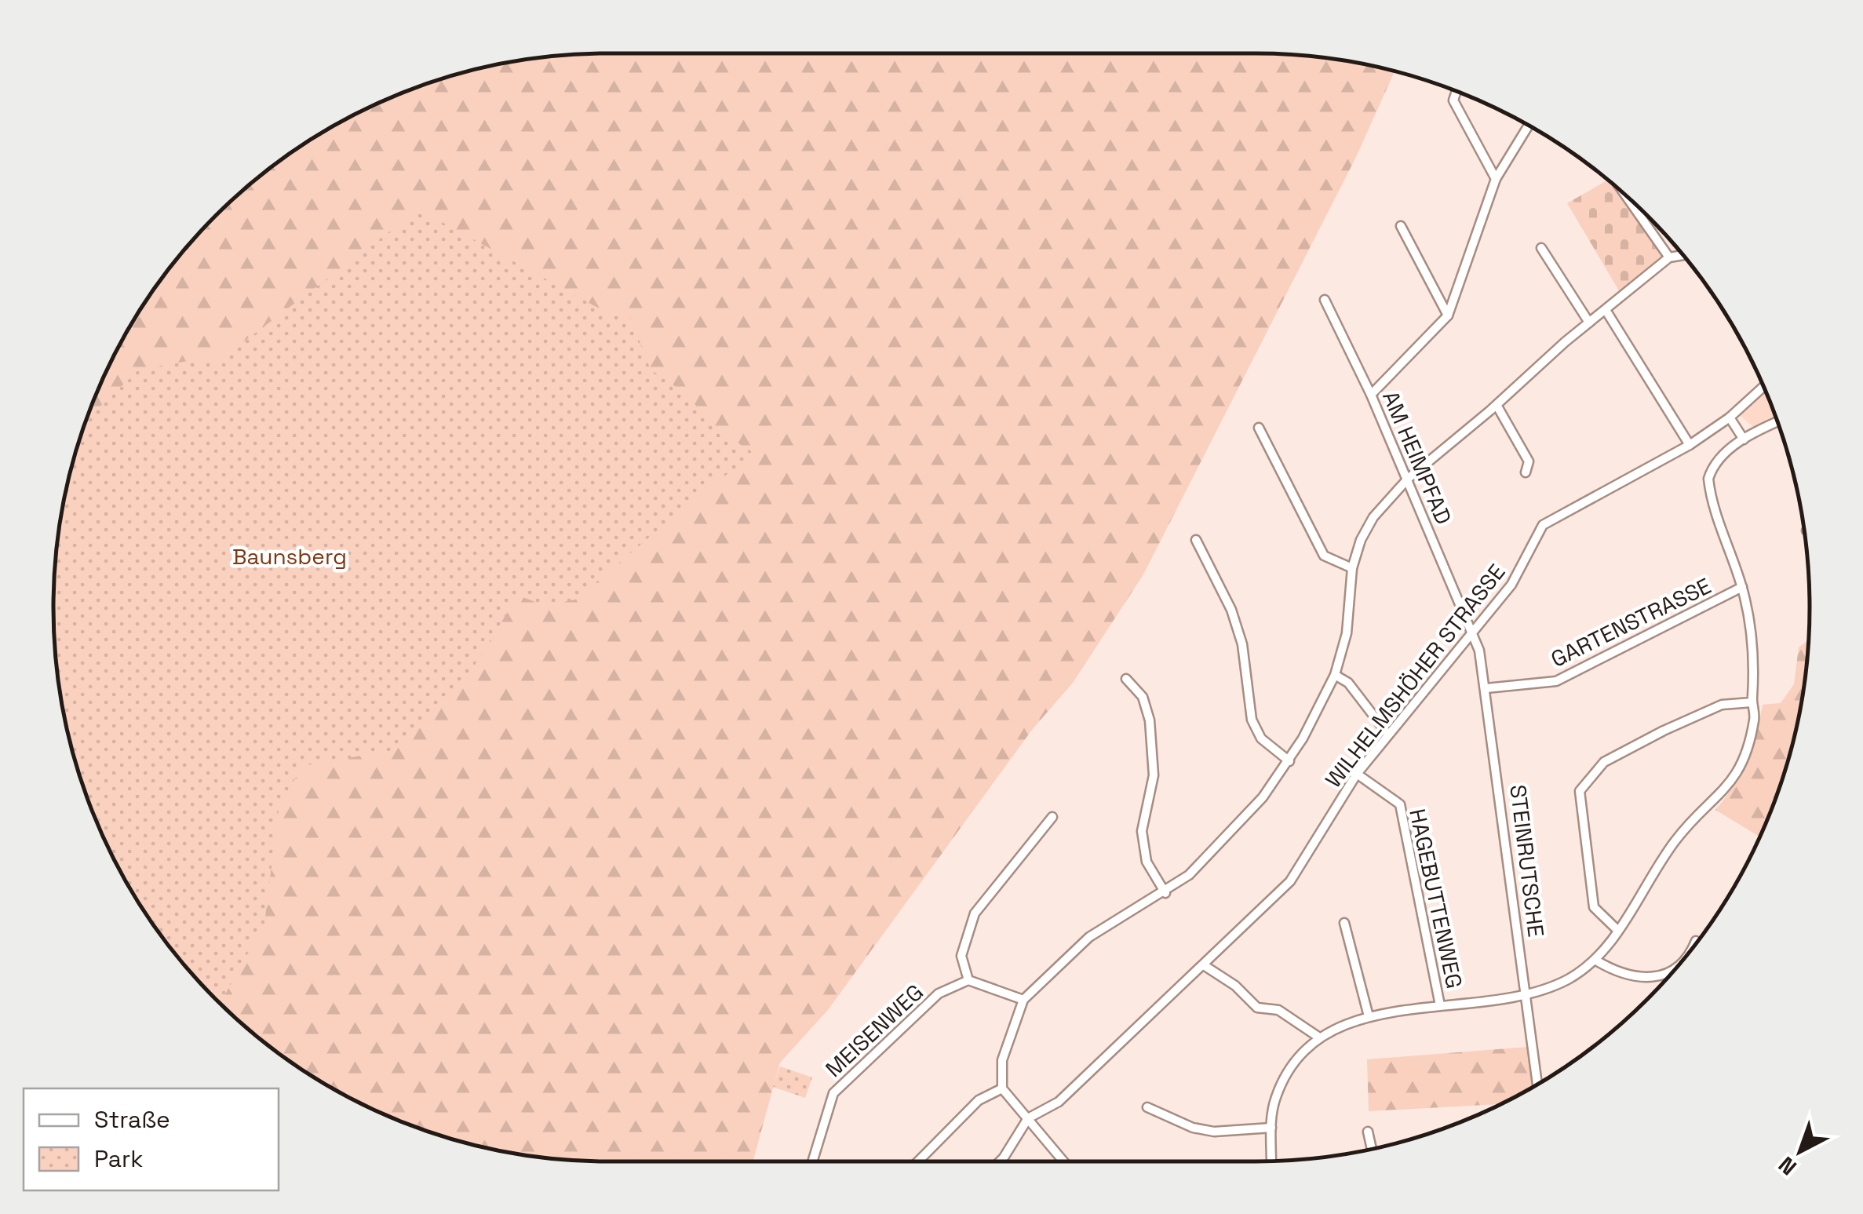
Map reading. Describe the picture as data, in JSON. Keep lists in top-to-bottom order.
{
  "streets": {
    "street": [
      "AM HEIMPFAD",
      "GARTENSTRASSE",
      "WILHELMSHÖHER STRASSE",
      "STEINRUTSCHE",
      "HAGEBUTTENWEG",
      "MEISENWEG"
    ]
  },
  "crossings": [
    ["AM HEIMPFAD", "WILHELMSHÖHER STRASSE"],
    ["AM HEIMPFAD", "STEINRUTSCHE"],
    ["GARTENSTRASSE", "STEINRUTSCHE"],
    ["WILHELMSHÖHER STRASSE", "STEINRUTSCHE"],
    ["WILHELMSHÖHER STRASSE", "HAGEBUTTENWEG"]
  ],
  "parks": ["Baunsberg"],
  "legend": ["Straße", "Park"],
  "north": "bottom left"
}
